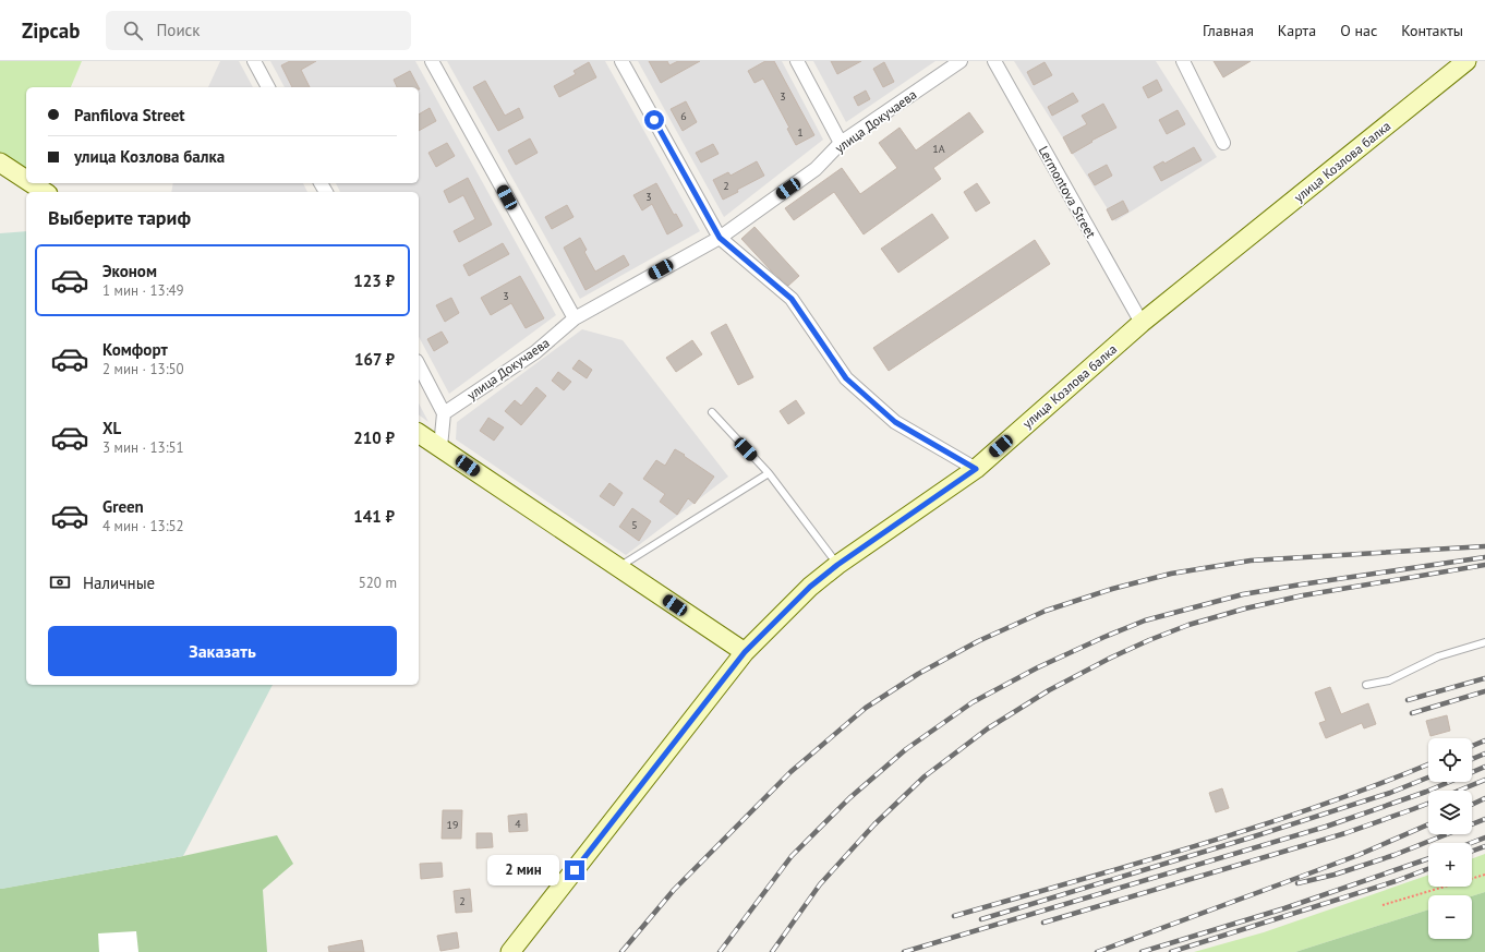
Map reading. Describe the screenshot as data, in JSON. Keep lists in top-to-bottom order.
{
  "streets": {
    "main road": ["улица Козлова балка"],
    "street": ["улица Докучаева", "Lermontova Street"]
  },
  "crossings": [
    ["улица Козлова балка", "Lermontova Street"]
  ],
  "house_numbers": [
    "3",
    "6",
    "1",
    "1А",
    "2",
    "3",
    "3",
    "5",
    "4",
    "19",
    "2"
  ],
  "page": {
    "header": "Zipcab",
    "search": "Поиск",
    "nav": [
      "Главная",
      "Карта",
      "О нас",
      "Контакты"
    ],
    "banner": ["Panfilova Street", "улица Козлова балка"],
    "heading": "Выберите тариф",
    "list": [
      {
        "name": "Эконом",
        "note": "1 мин · 13:49",
        "value": "123 ₽"
      },
      {
        "name": "Комфорт",
        "note": "2 мин · 13:50",
        "value": "167 ₽"
      },
      {
        "name": "XL",
        "note": "3 мин · 13:51",
        "value": "210 ₽"
      },
      {
        "name": "Green",
        "note": "4 мин · 13:52",
        "value": "141 ₽"
      }
    ],
    "pay": ["Наличные", "520 m"],
    "buttons": "Заказать",
    "map_buttons": ["+", "−"],
    "bubble": "2 мин"
  }
}
